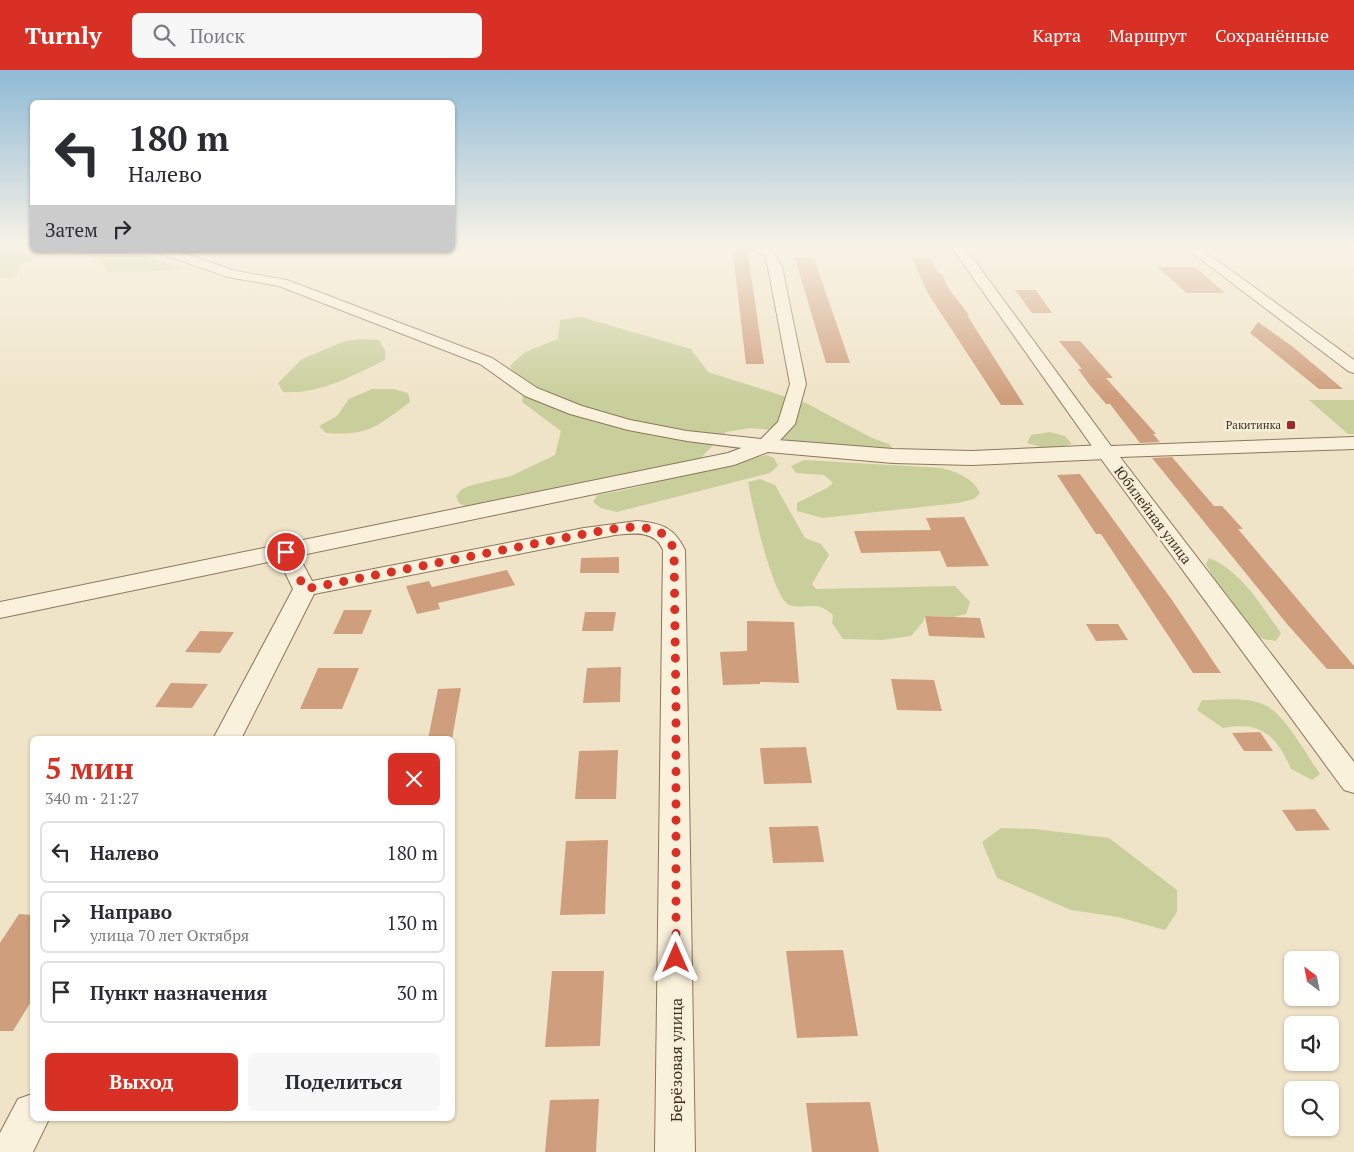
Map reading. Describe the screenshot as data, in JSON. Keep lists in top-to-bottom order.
{
  "streets": {
    "street": ["Юбилейная улица", "Берёзовая улица"]
  },
  "places": {
    "transit": ["Ракитинка"]
  },
  "north": "top left",
  "page": {
    "header": "Turnly",
    "search": "Поиск",
    "nav": ["Карта", "Маршрут", "Сохранённые"],
    "turn": ["180 m", "Налево"],
    "then": "Затем",
    "heading": ["5 мин", "340 m · 21:27"],
    "list": [
      {
        "name": "Налево",
        "value": "180 m"
      },
      {
        "name": "Направо",
        "note": "улица 70 лет Октября",
        "value": "130 m"
      },
      {
        "name": "Пункт назначения",
        "value": "30 m"
      }
    ],
    "buttons": ["Выход", "Поделиться"]
  }
}
